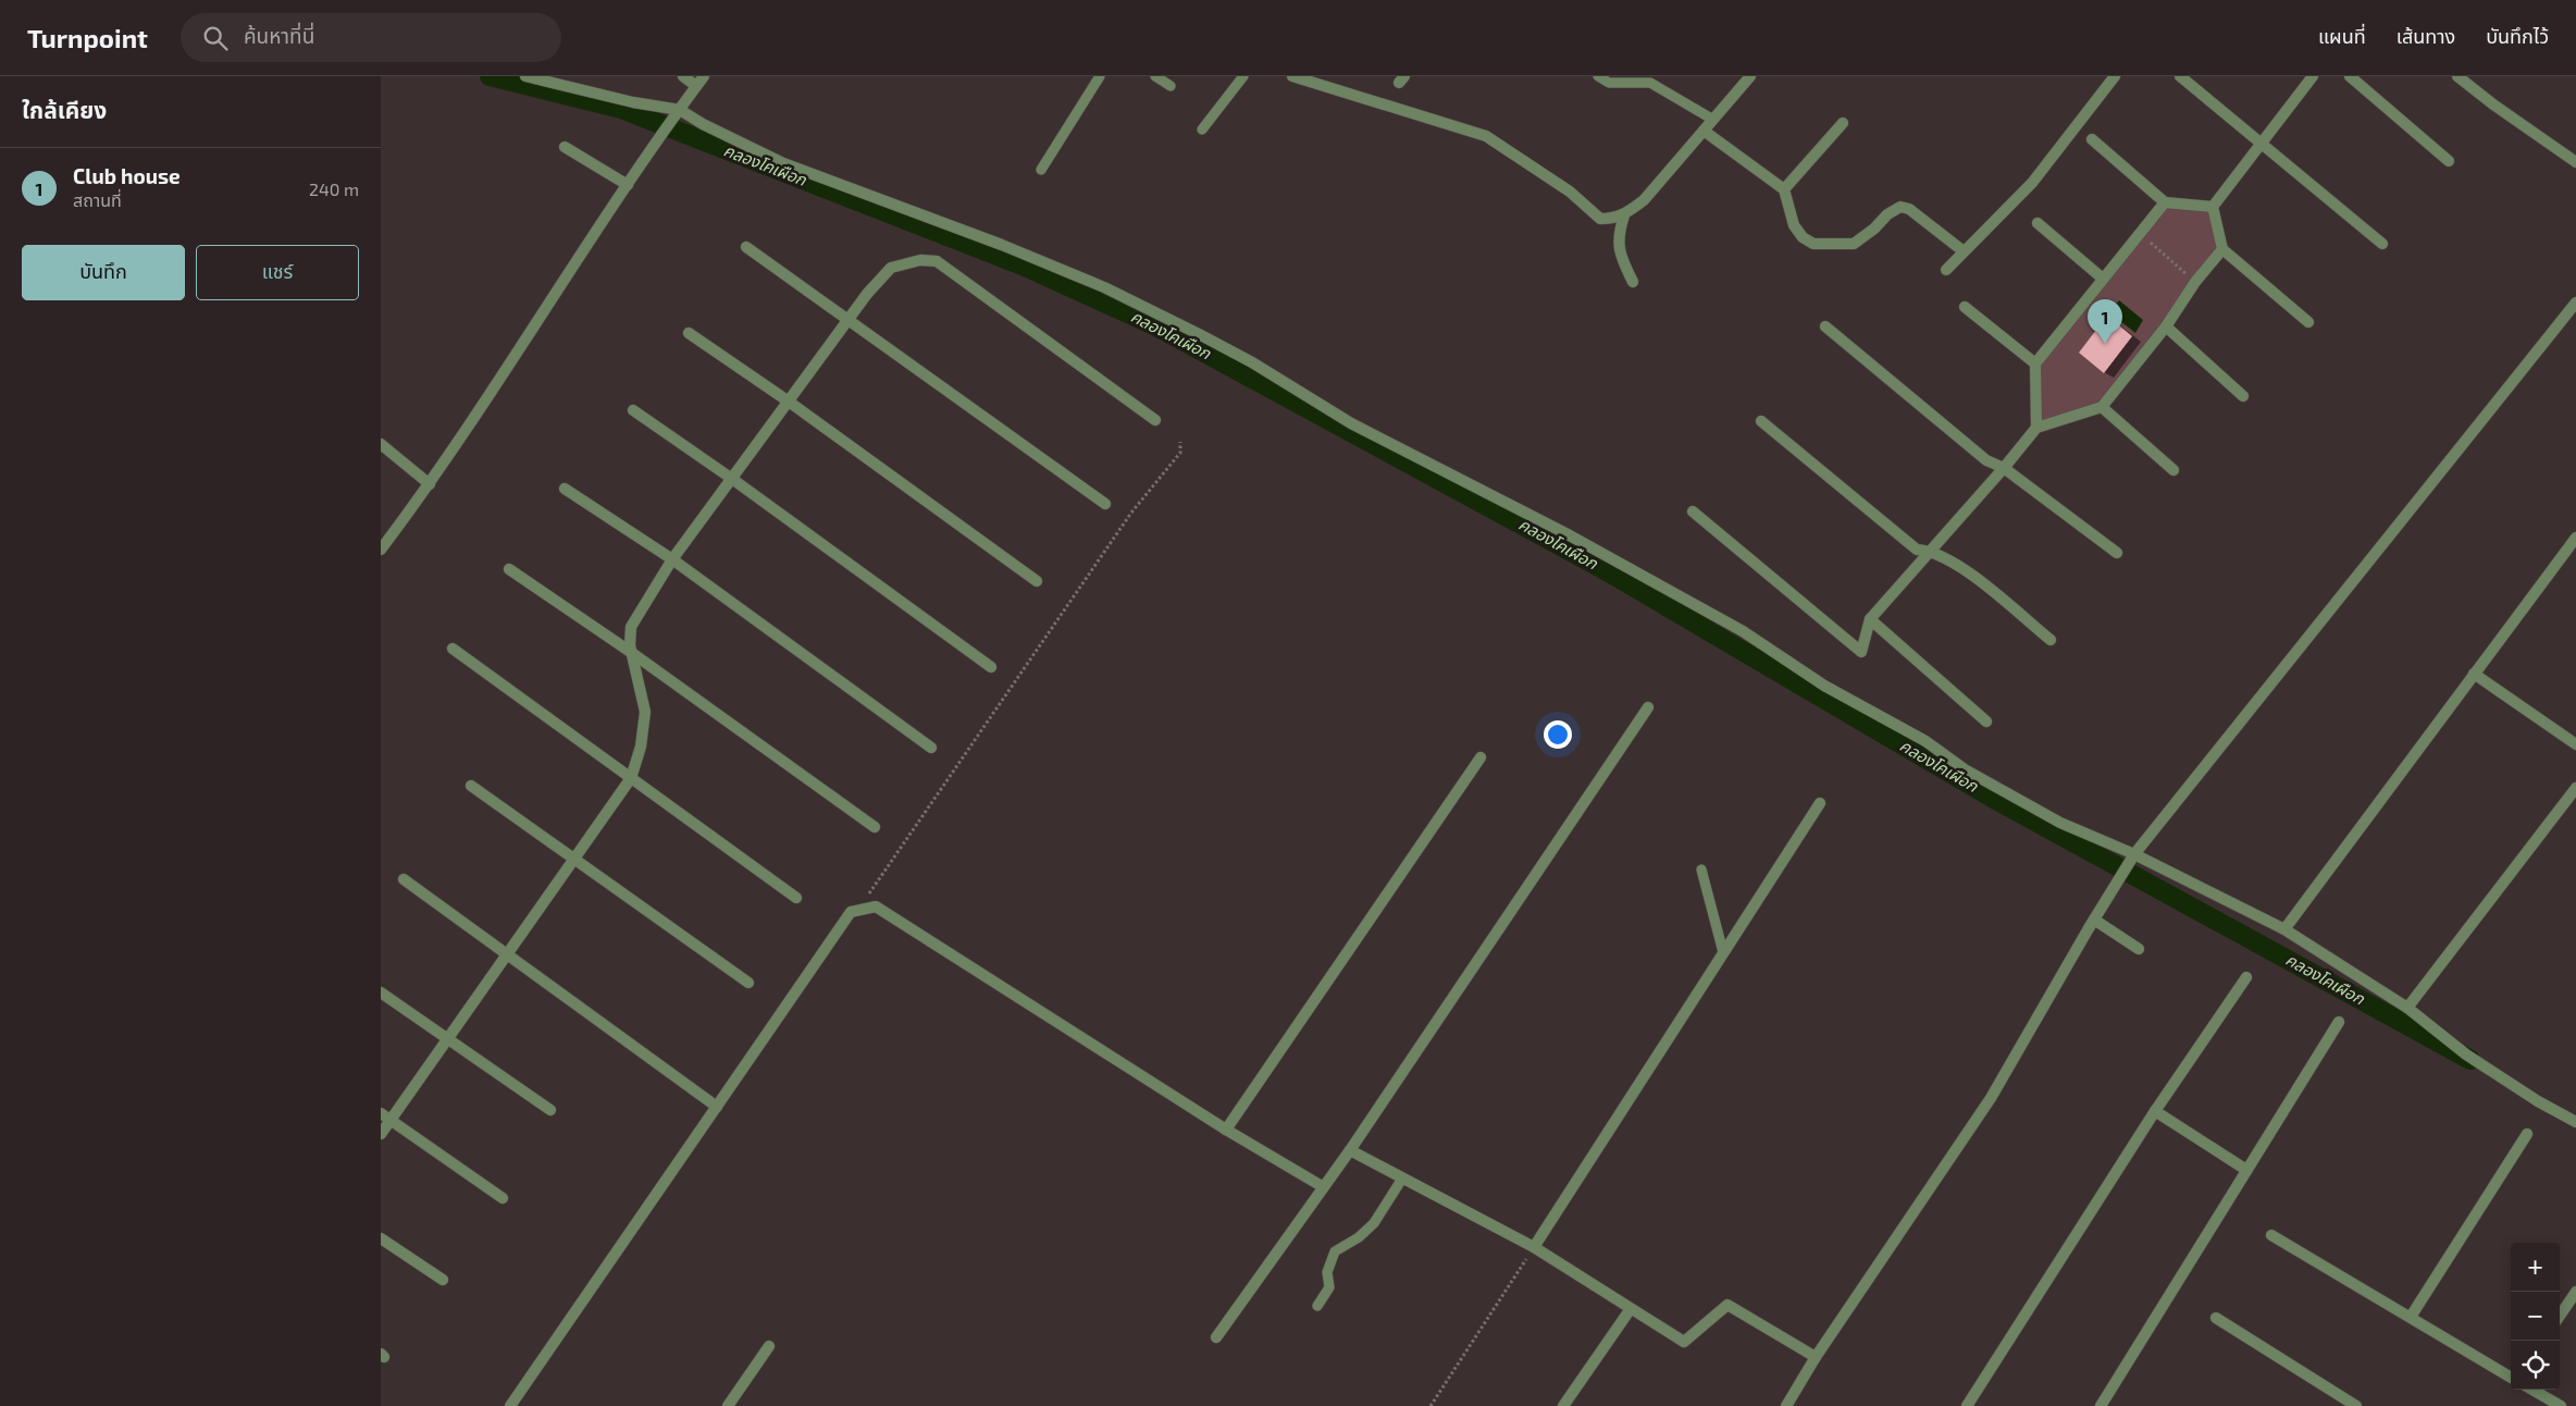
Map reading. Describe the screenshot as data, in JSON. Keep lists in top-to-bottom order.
{
  "water": ["คลองโคเผือก"],
  "page": {
    "header": "Turnpoint",
    "search": "ค้นหาที่นี่",
    "nav": ["แผนที่", "เส้นทาง", "บันทึกไว้"],
    "heading": "ใกล้เคียง",
    "list": [
      {
        "mark": "1",
        "name": "Club house",
        "note": "สถานที่",
        "value": "240 m"
      }
    ],
    "buttons": ["บันทึก", "แชร์"],
    "pins": "1",
    "map_buttons": ["+", "−"]
  }
}
